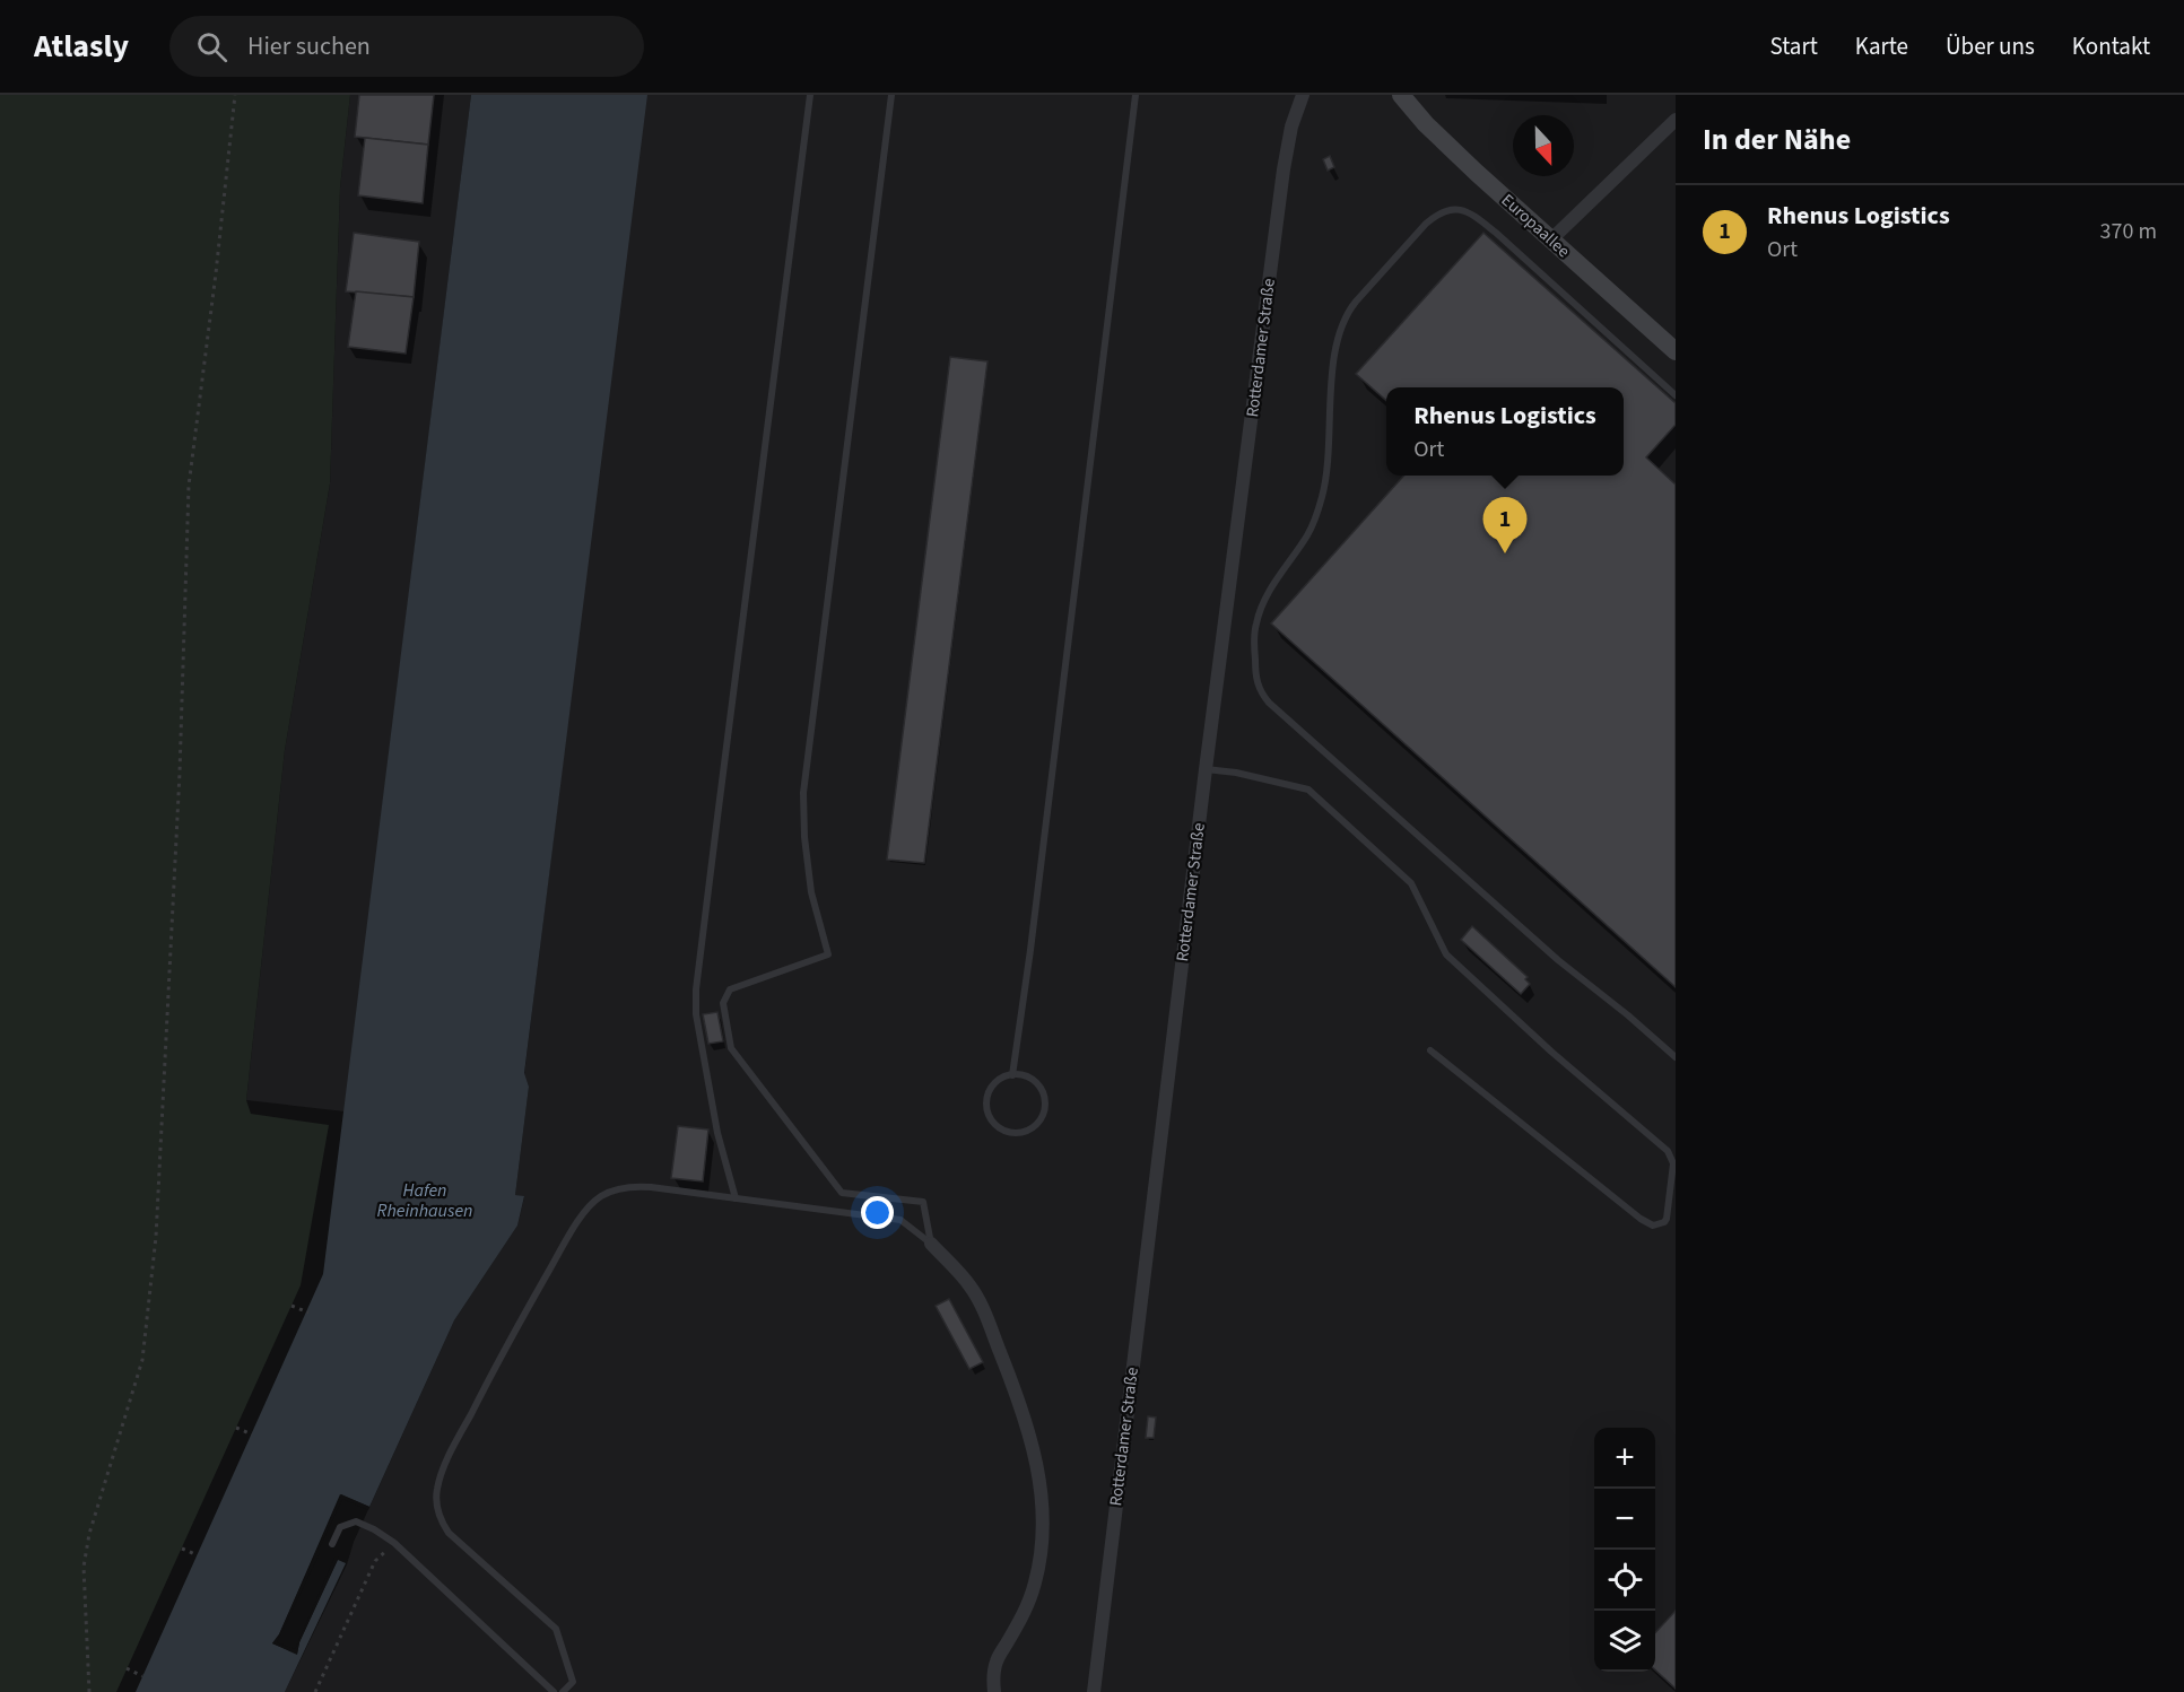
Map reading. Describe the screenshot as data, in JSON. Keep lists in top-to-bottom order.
{
  "streets": {
    "main road": ["Europaallee"],
    "street": ["Rotterdamer Straße"]
  },
  "water": ["Hafen Rheinhausen"],
  "north": "bottom",
  "page": {
    "header": "Atlasly",
    "search": "Hier suchen",
    "nav": [
      "Start",
      "Karte",
      "Über uns",
      "Kontakt"
    ],
    "heading": "In der Nähe",
    "list": [
      {
        "mark": "1",
        "name": "Rhenus Logistics",
        "note": "Ort",
        "value": "370 m"
      }
    ],
    "popup": ["Rhenus Logistics", "Ort"],
    "pins": "1",
    "map_buttons": ["+", "−"]
  }
}
